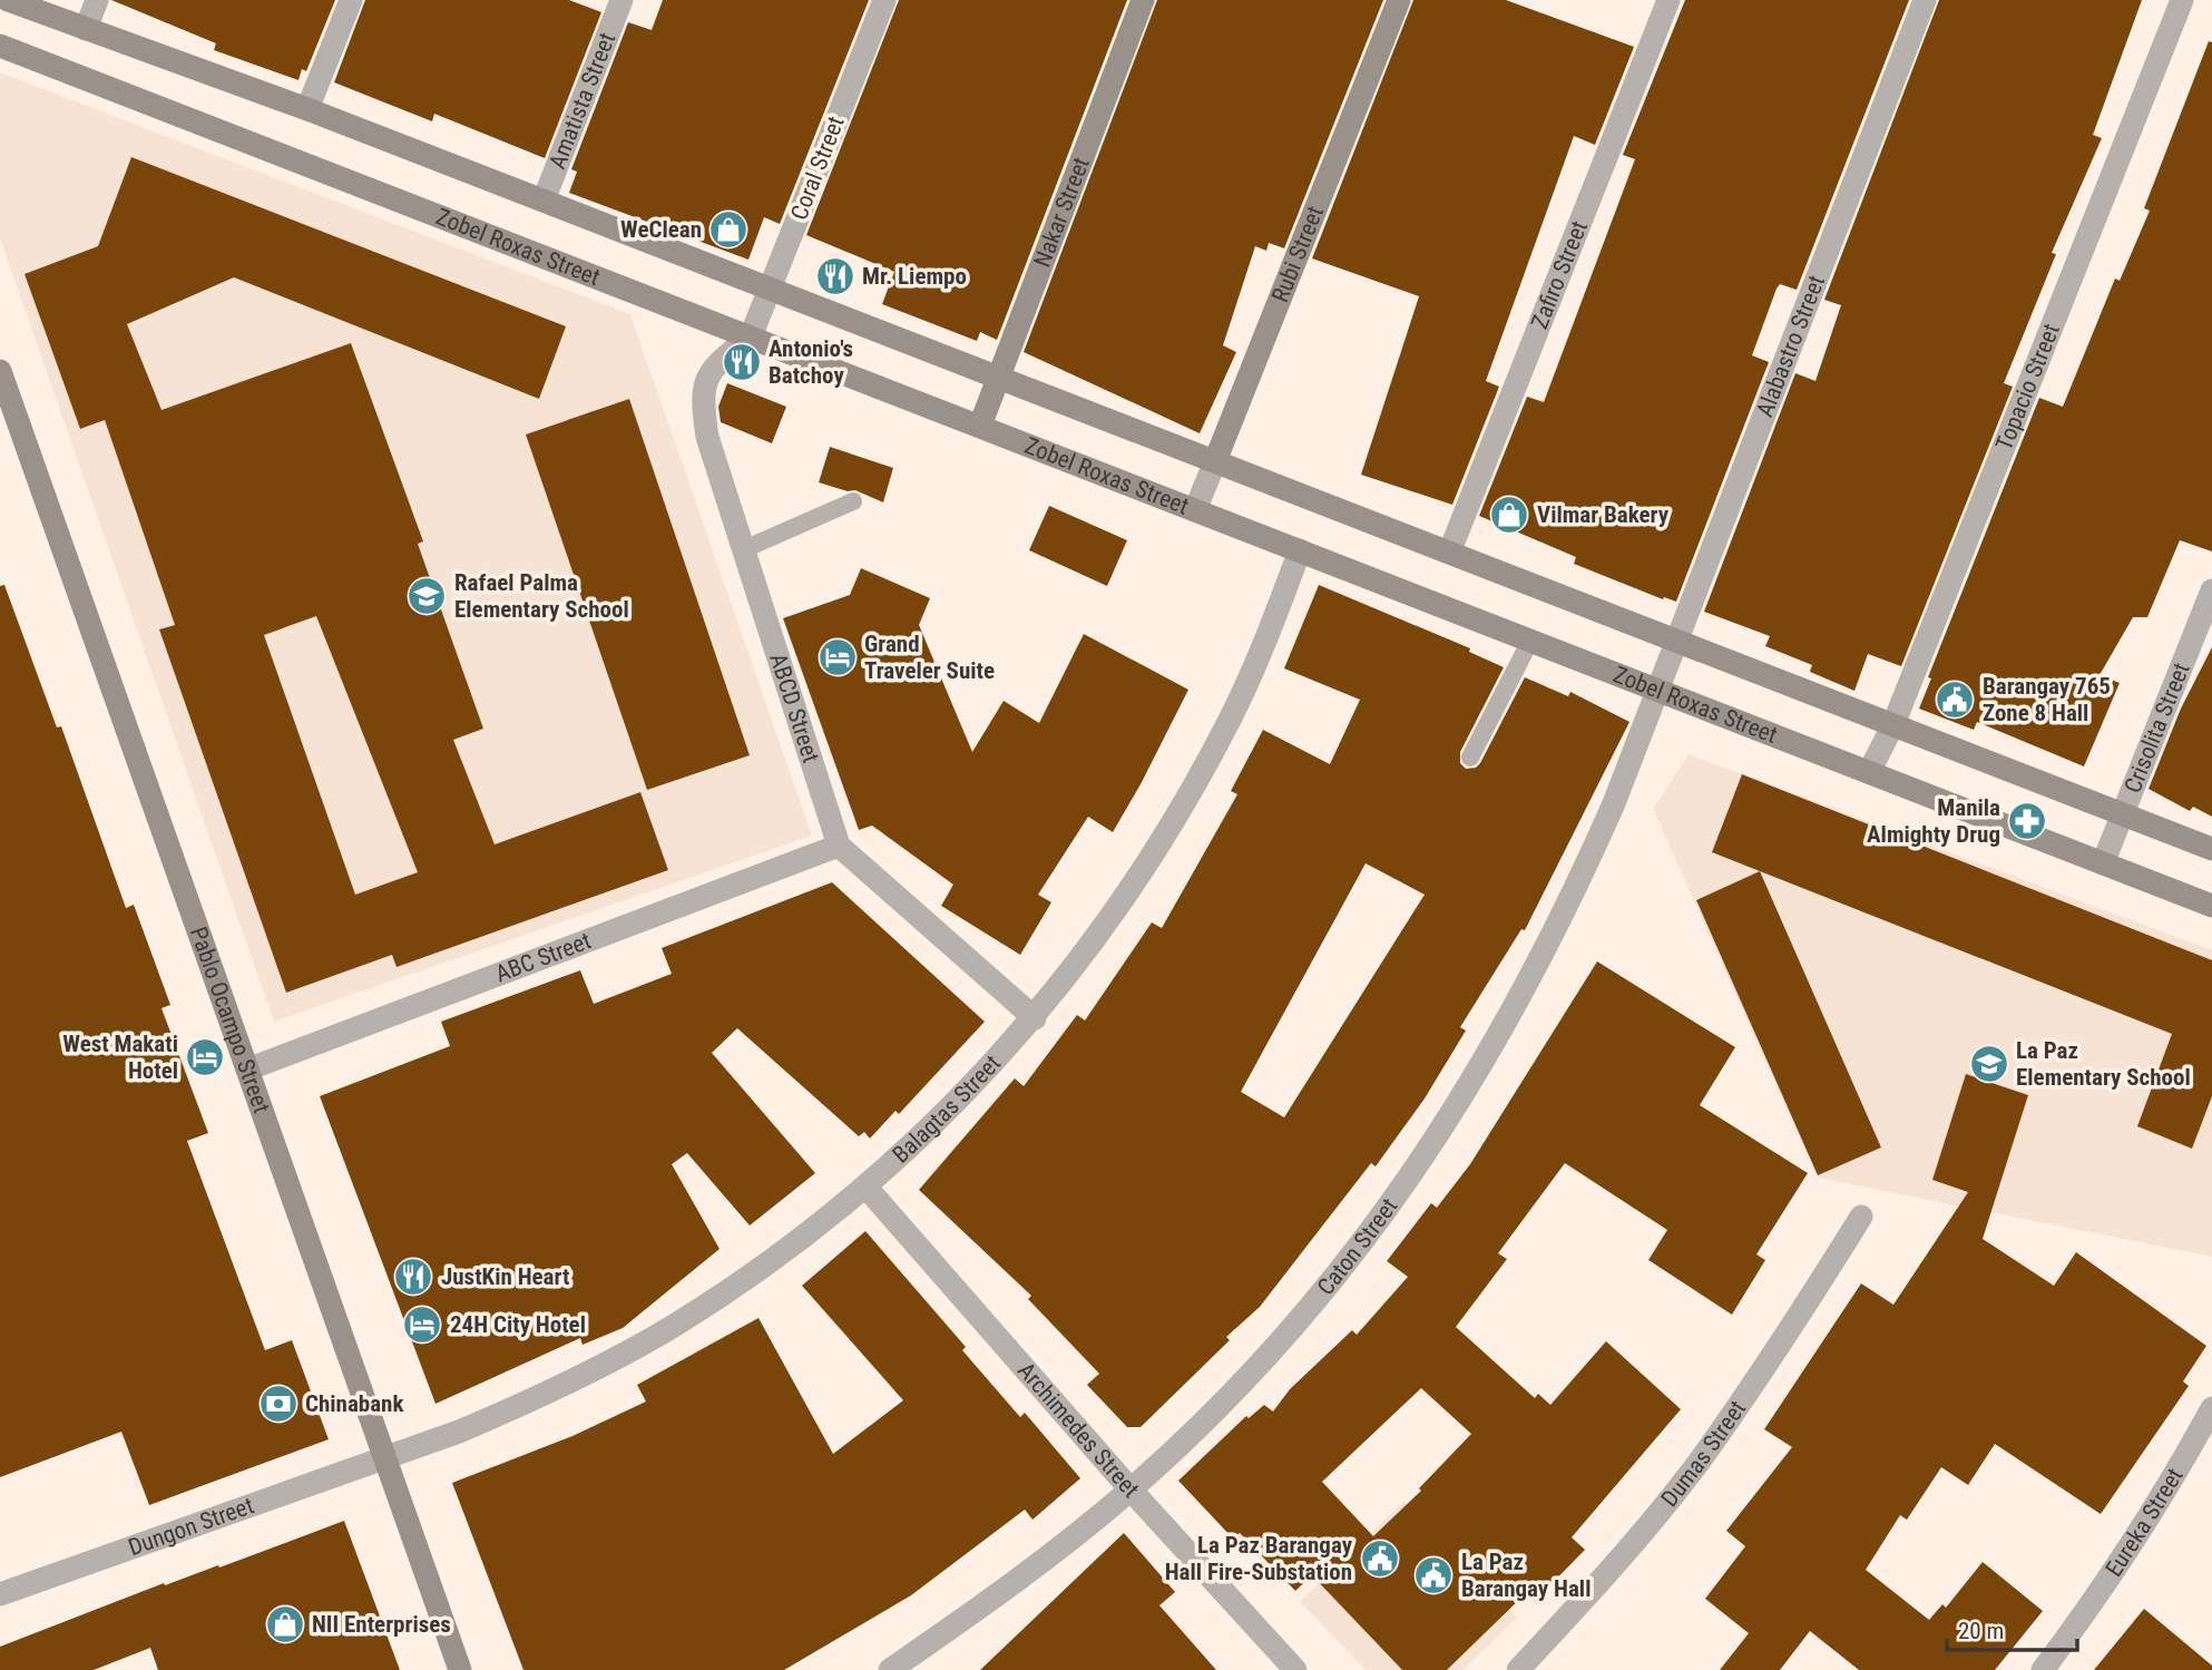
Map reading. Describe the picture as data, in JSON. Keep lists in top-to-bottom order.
{
  "streets": {
    "main road": [
      "Nakar Street",
      "Zobel Roxas Street",
      "Rubi Street",
      "Pablo Ocampo Street"
    ],
    "street": [
      "Amatista Street",
      "Coral Street",
      "Zafiro Street",
      "Alabastro Street",
      "Topacio Street",
      "ABCD Street",
      "Crisolita Street",
      "ABC Street",
      "Balagtas Street",
      "Caton Street",
      "Archimedes Street",
      "Dumas Street",
      "Eureka Street",
      "Dungon Street"
    ]
  },
  "crossings": [
    ["Coral Street", "Zobel Roxas Street"],
    ["Coral Street", "ABCD Street"],
    ["Nakar Street", "Zobel Roxas Street"],
    ["Zobel Roxas Street", "Rubi Street"],
    ["Zobel Roxas Street", "Alabastro Street"],
    ["Zobel Roxas Street", "Topacio Street"],
    ["Zobel Roxas Street", "ABCD Street"],
    ["Zobel Roxas Street", "Crisolita Street"],
    ["Zobel Roxas Street", "Balagtas Street"],
    ["Zobel Roxas Street", "Caton Street"],
    ["Alabastro Street", "Caton Street"],
    ["ABCD Street", "ABC Street"],
    ["ABC Street", "Pablo Ocampo Street"],
    ["Pablo Ocampo Street", "Balagtas Street"],
    ["Pablo Ocampo Street", "Dungon Street"],
    ["Balagtas Street", "Archimedes Street"],
    ["Balagtas Street", "Dungon Street"],
    ["Caton Street", "Archimedes Street"]
  ],
  "places": {
    "shop": ["WeClean", "Vilmar Bakery", "NII Enterprises"],
    "restaurant": ["Mr. Liempo", "Antonio's Batchoy", "JustKin Heart"],
    "school or university": ["Rafael Palma Elementary School", "La Paz Elementary School"],
    "hotel": ["Grand Traveler Suite", "West Makati Hotel", "24H City Hotel"],
    "public building": ["Barangay 765 Zone 8 Hall", "La Paz Barangay Hall Fire-Substation", "La Paz Barangay Hall"],
    "pharmacy": ["Manila Almighty Drug"],
    "bank": ["Chinabank"]
  },
  "scale_bar": "20 m"
}
